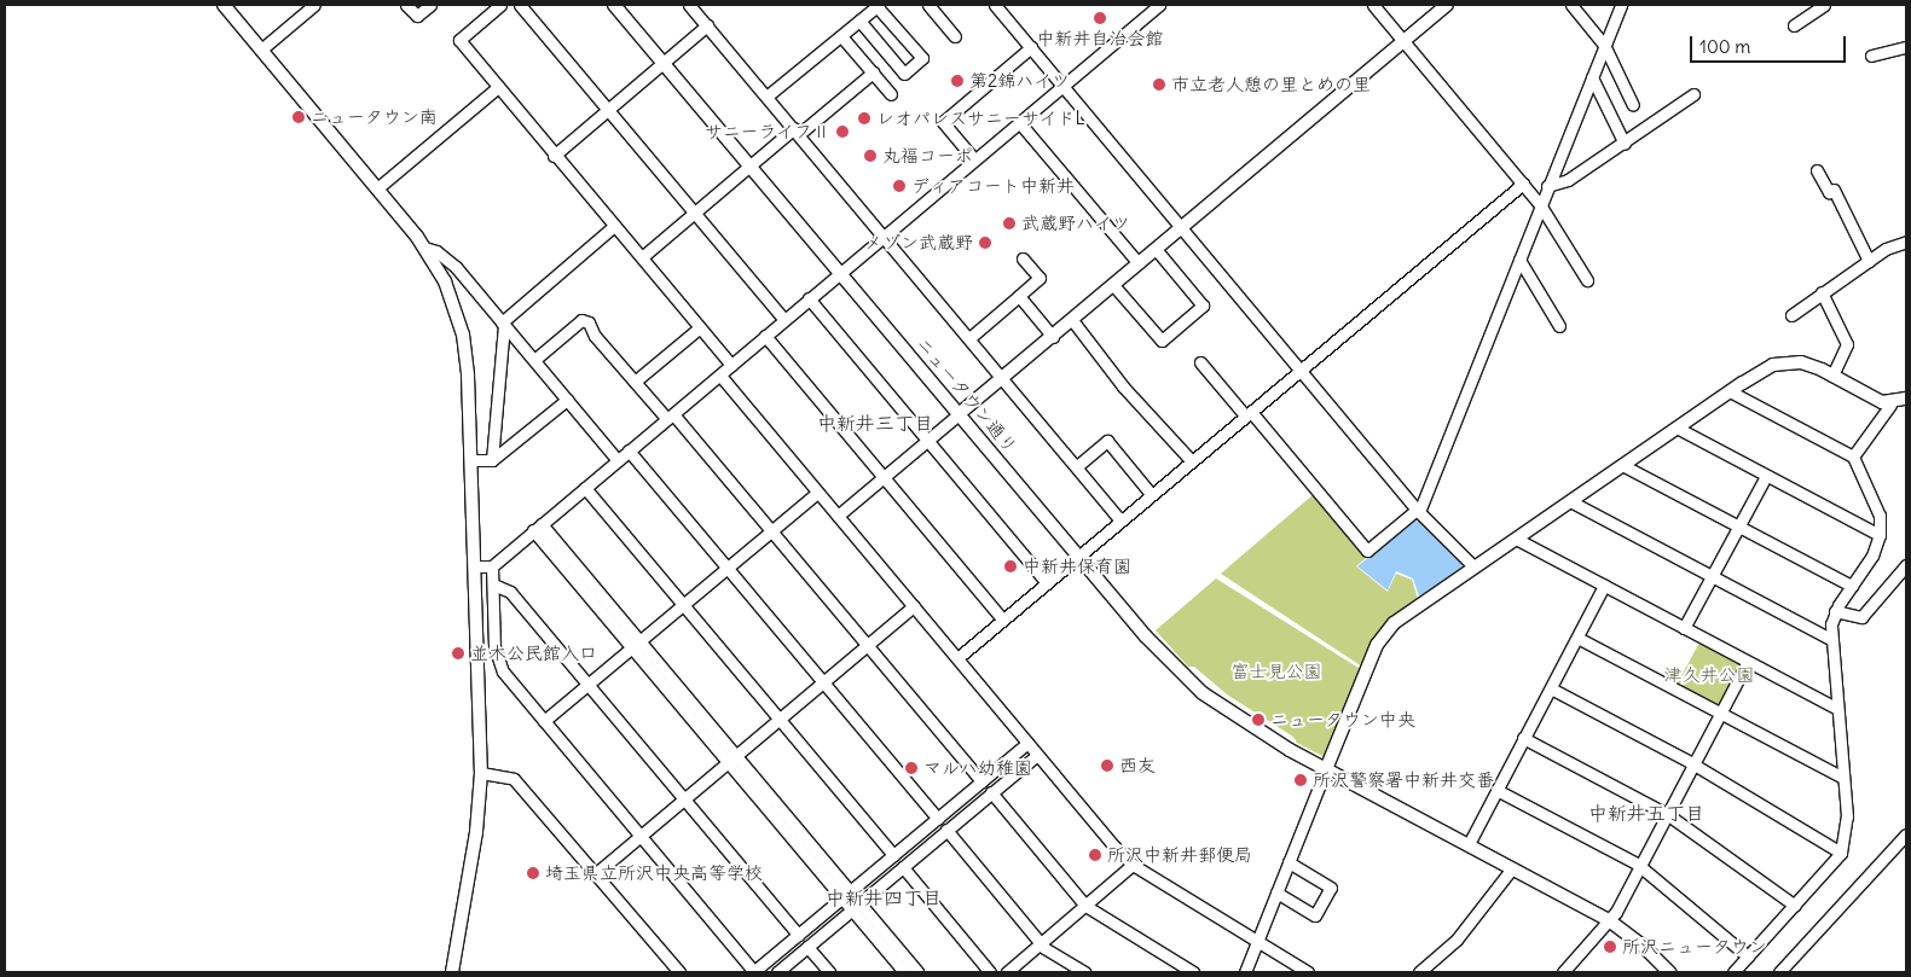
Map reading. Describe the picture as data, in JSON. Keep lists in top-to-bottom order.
{
  "streets": {
    "street": ["ニュータウン通り"]
  },
  "districts": ["中新井三丁目", "中新井五丁目", "中新井四丁目"],
  "parks": ["富士見公園", "津久井公園"],
  "places": [
    "中新井自治会館",
    "第2錦ハイツ",
    "市立老人憩の里とめの里",
    "ニュータウン南",
    "レオパレスサニーサイドL",
    "サニーライフⅡ",
    "丸福コーポ",
    "ディアコート中新井",
    "武蔵野ハイツ",
    "メゾン武蔵野",
    "中新井保育園",
    "並木公民館入口",
    "ニュータウン中央",
    "西友",
    "マルハ幼稚園",
    "所沢警察署中新井交番",
    "所沢中新井郵便局",
    "埼玉県立所沢中央高等学校",
    "所沢ニュータウン"
  ],
  "scale_bar": "100 m"
}
